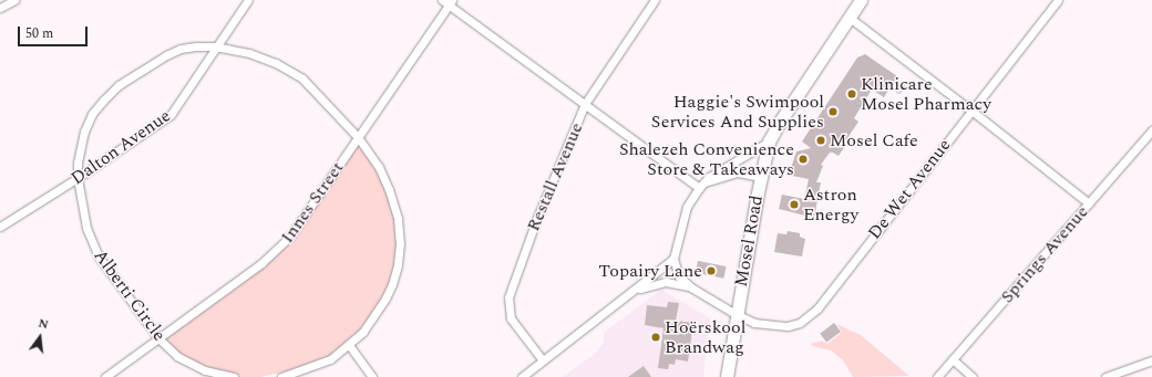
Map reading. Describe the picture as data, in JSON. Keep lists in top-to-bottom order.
{
  "streets": {
    "street": [
      "Dalton Avenue",
      "Restall Avenue",
      "De Wet Avenue",
      "Innes Street",
      "Mosel Road",
      "Springs Avenue",
      "Alberti Circle"
    ]
  },
  "crossings": [
    ["Dalton Avenue", "Alberti Circle"],
    ["De Wet Avenue", "Mosel Road"],
    ["Innes Street", "Alberti Circle"]
  ],
  "places": [
    "Klinicare Mosel Pharmacy",
    "Haggie's Swimpool Services And Supplies",
    "Mosel Cafe",
    "Shalezeh Convenience Store & Takeaways",
    "Astron Energy",
    "Topairy Lane",
    "Hoërskool Brandwag"
  ],
  "scale_bar": "50 m",
  "north": "top"
}
